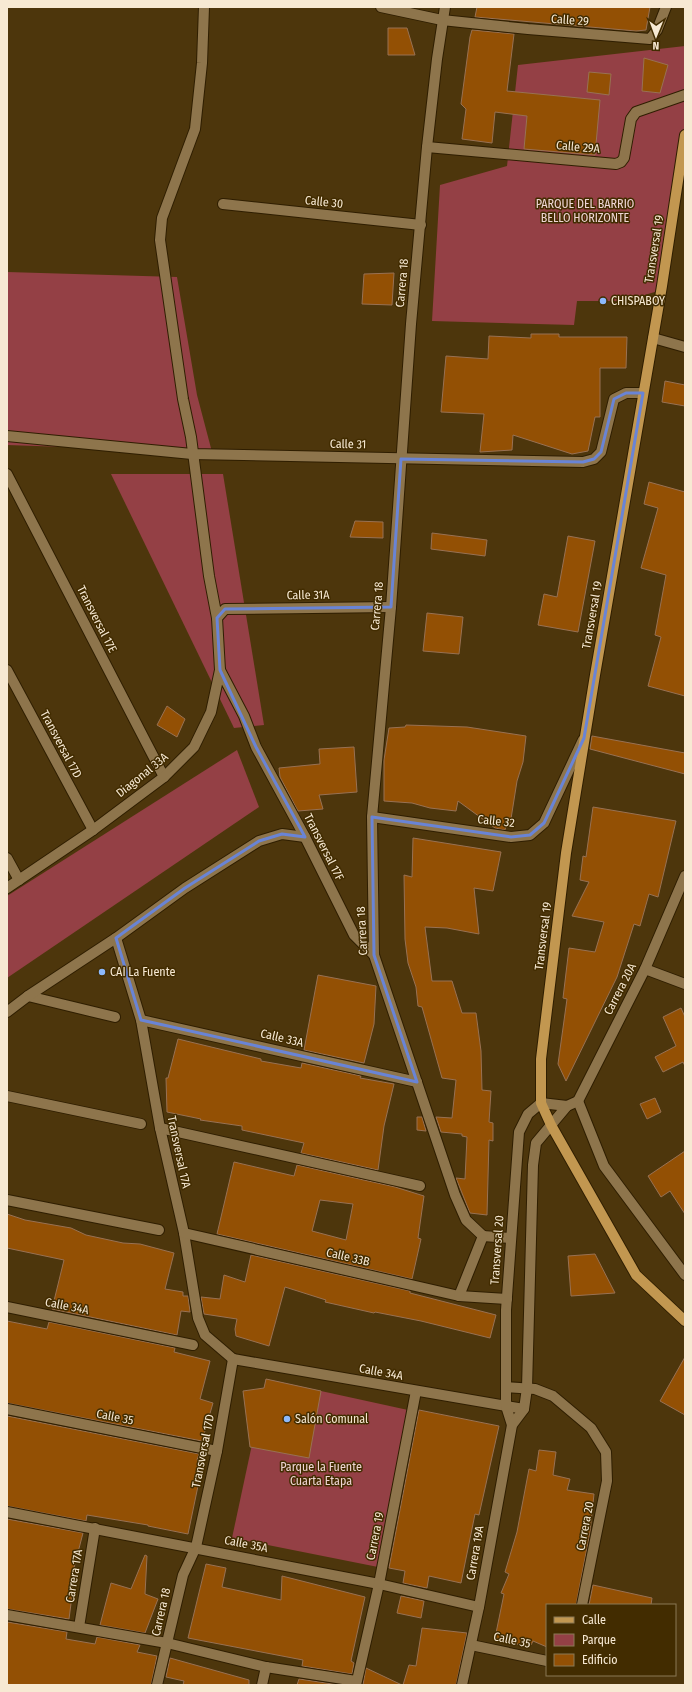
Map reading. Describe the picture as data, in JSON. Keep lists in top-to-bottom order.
{
  "streets": {
    "main road": ["Transversal 19"],
    "street": [
      "Calle 29",
      "Calle 29A",
      "Calle 30",
      "Carrera 18",
      "Calle 31",
      "Calle 31A",
      "Transversal 17E",
      "Transversal 17D",
      "Diagonal 33A",
      "Calle 32",
      "Transversal 17F",
      "Carrera 20A",
      "Calle 33A",
      "Transversal 17A",
      "Transversal 20",
      "Calle 33B",
      "Calle 34A",
      "Calle 35",
      "Carrera 20",
      "Carrera 19",
      "Calle 35A",
      "Carrera 19A",
      "Carrera 17A"
    ]
  },
  "crossings": [
    ["Calle 29", "Carrera 18"],
    ["Calle 29A", "Carrera 18"],
    ["Calle 30", "Carrera 18"],
    ["Transversal 19", "Calle 31"],
    ["Transversal 19", "Calle 32"],
    ["Transversal 19", "Transversal 20"],
    ["Carrera 18", "Calle 31"],
    ["Carrera 18", "Calle 31A"],
    ["Carrera 18", "Transversal 17D"],
    ["Carrera 18", "Calle 32"],
    ["Carrera 18", "Transversal 17F"],
    ["Carrera 18", "Calle 33A"],
    ["Carrera 18", "Calle 35A"],
    ["Transversal 17E", "Diagonal 33A"],
    ["Transversal 17D", "Diagonal 33A"],
    ["Transversal 17D", "Transversal 17A"],
    ["Transversal 17D", "Calle 34A"],
    ["Transversal 17D", "Calle 35"],
    ["Transversal 17D", "Calle 35A"],
    ["Diagonal 33A", "Transversal 17F"],
    ["Calle 33A", "Transversal 17A"],
    ["Transversal 17A", "Calle 33B"],
    ["Transversal 17A", "Calle 34A"],
    ["Transversal 20", "Calle 33B"],
    ["Transversal 20", "Carrera 19A"],
    ["Calle 34A", "Carrera 19"],
    ["Calle 34A", "Carrera 19A"],
    ["Calle 35", "Carrera 19A"],
    ["Carrera 20", "Carrera 19A"],
    ["Carrera 19", "Calle 35A"],
    ["Calle 35A", "Carrera 19A"],
    ["Calle 35A", "Carrera 17A"]
  ],
  "parks": ["PARQUE DEL BARRIO BELLO HORIZONTE", "Parque la Fuente Cuarta Etapa"],
  "places": ["CHISPABOY", "CAI La Fuente", "Salón Comunal"],
  "legend": ["Calle", "Parque", "Edificio"],
  "north": "bottom"
}
